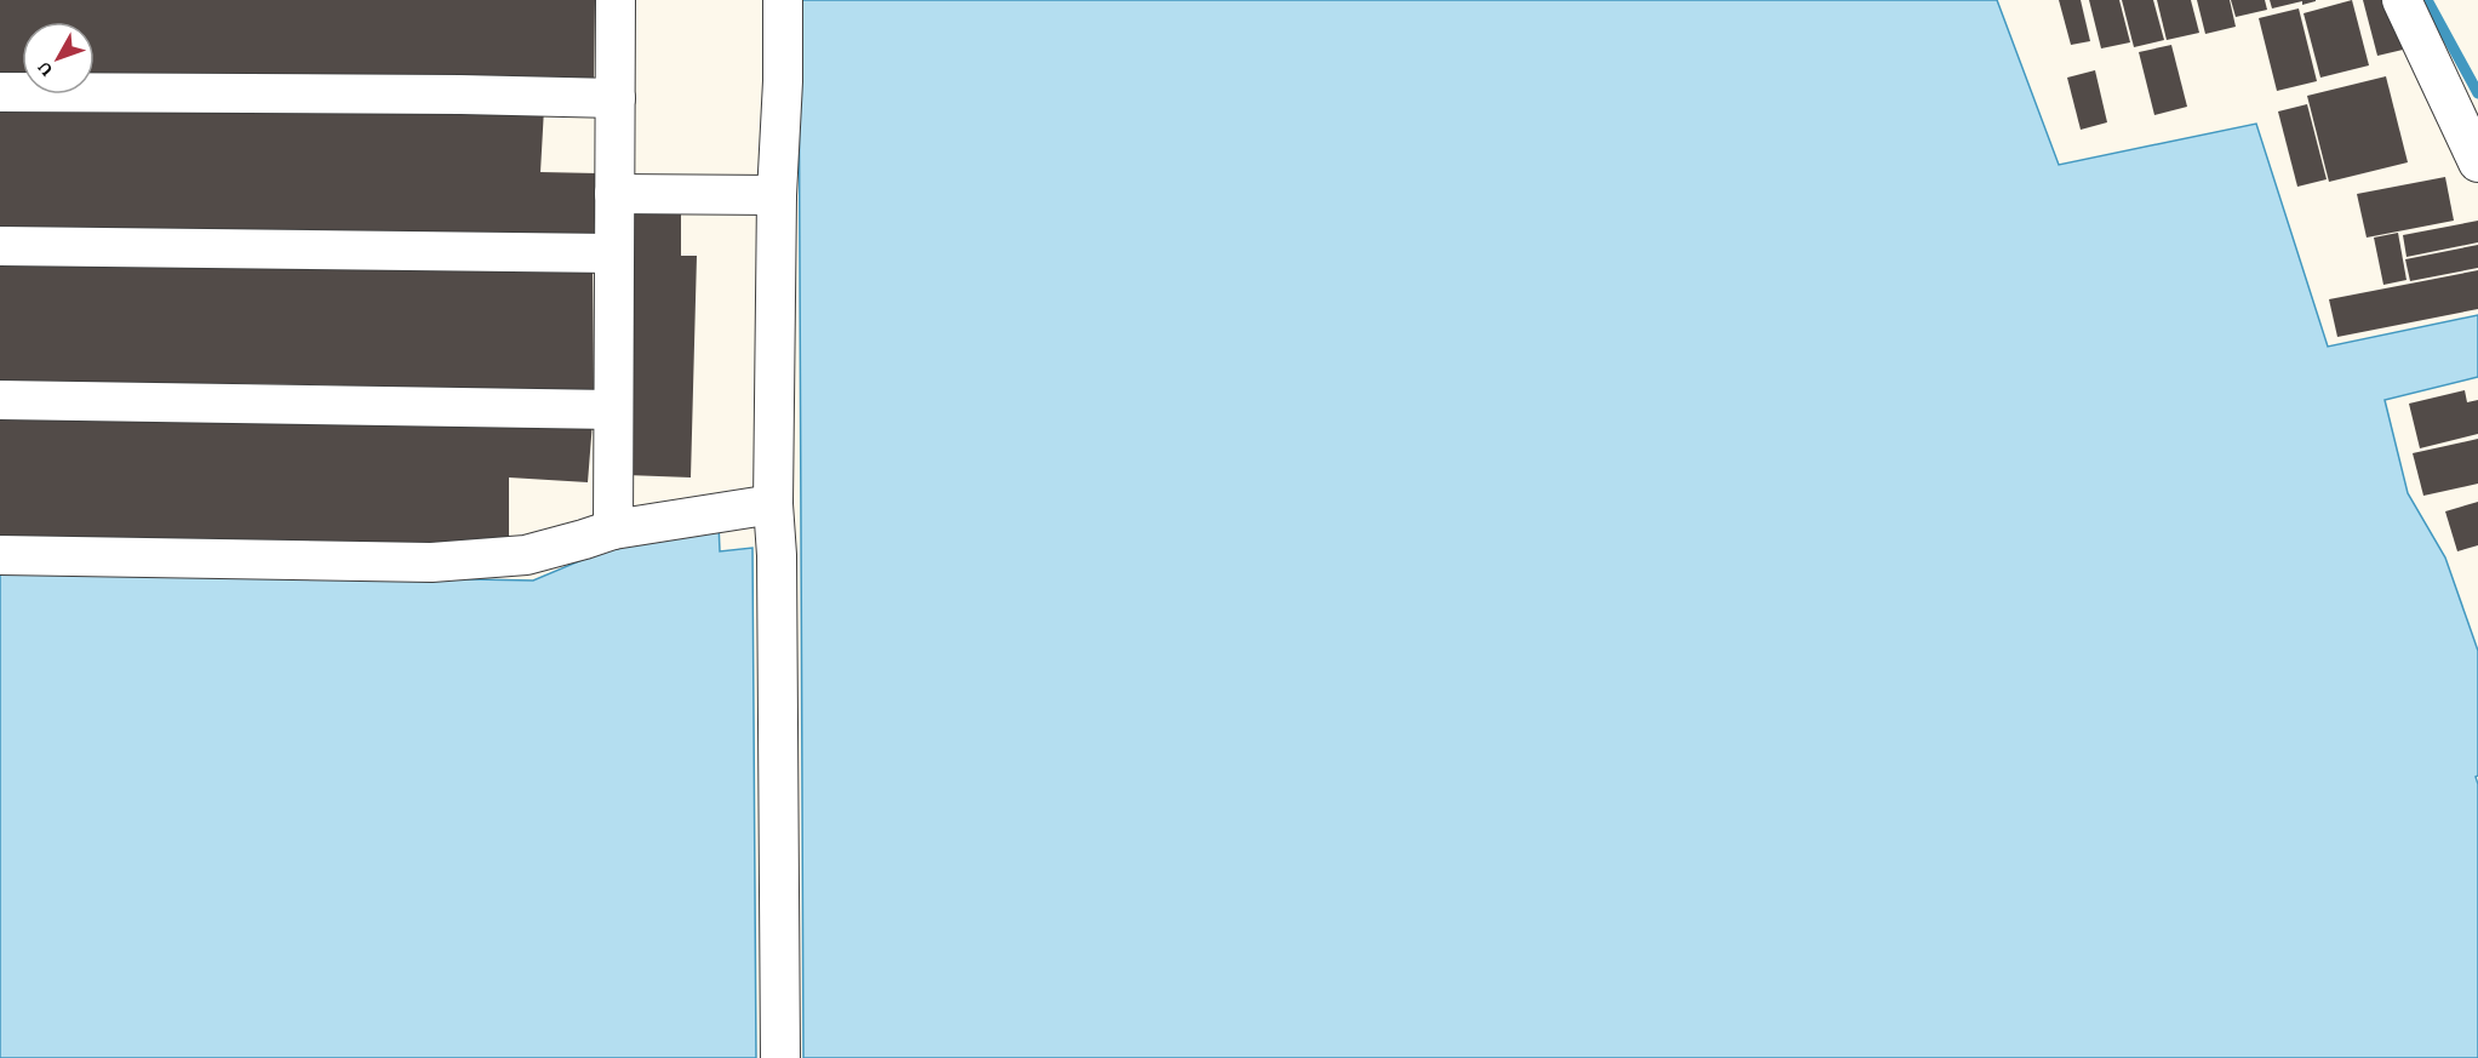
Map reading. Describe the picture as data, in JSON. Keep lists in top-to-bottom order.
{
  "north": "bottom left"
}
